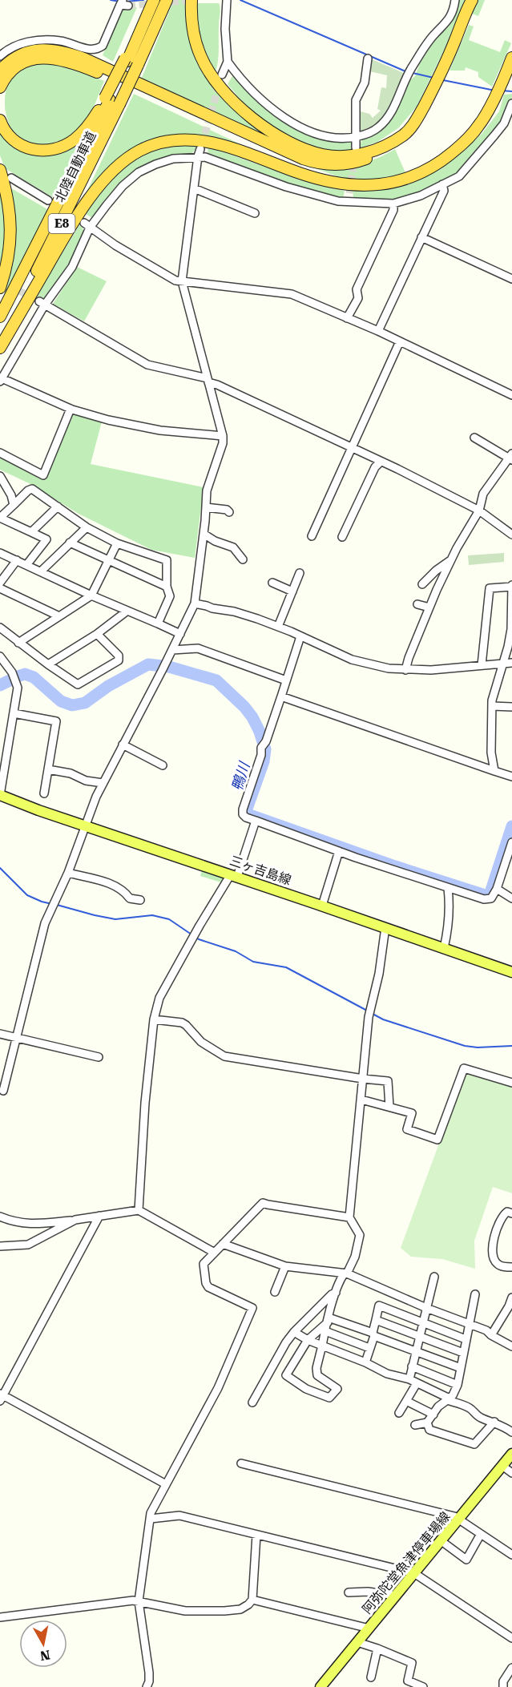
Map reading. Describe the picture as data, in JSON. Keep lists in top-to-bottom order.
{
  "streets": {
    "highway": ["北陸自動車道", "E8"],
    "main road": ["三ヶ吉島線", "阿弥陀堂魚津停車場線"]
  },
  "water": ["鴨川"],
  "north": "bottom"
}
